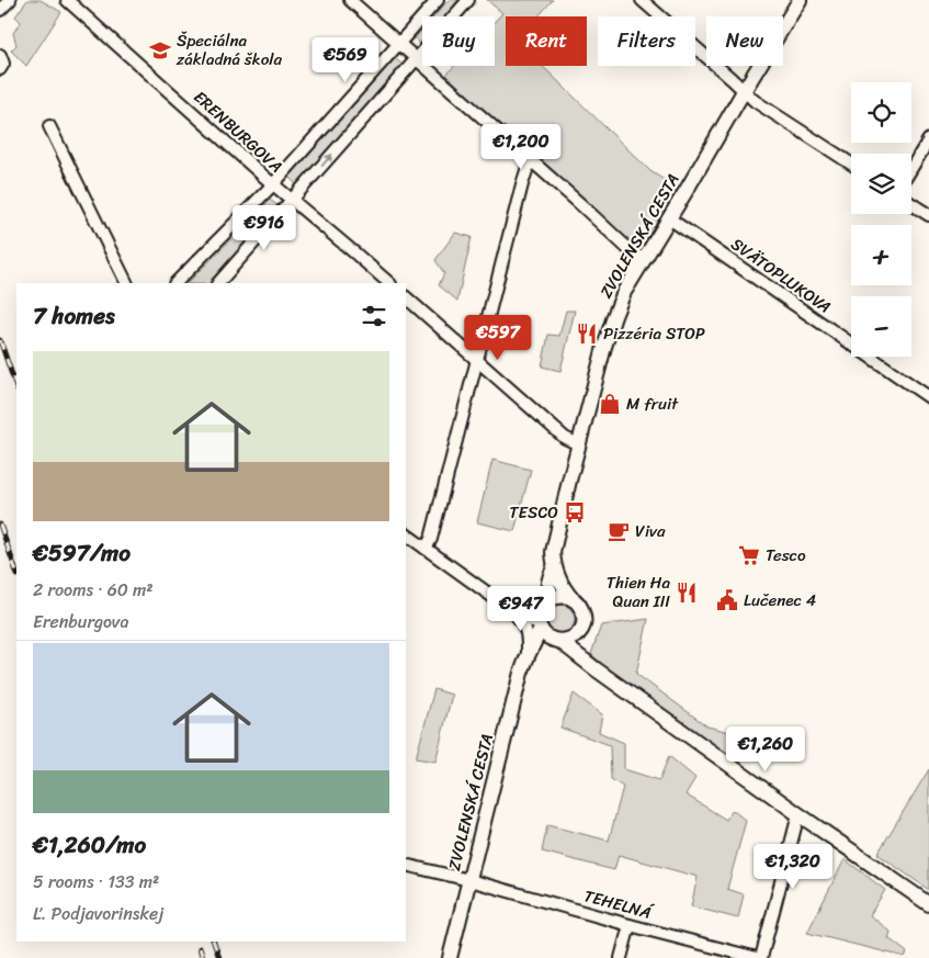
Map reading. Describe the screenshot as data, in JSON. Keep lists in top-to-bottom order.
{
  "streets": {
    "street": [
      "ERENBURGOVA",
      "ZVOLENSKÁ CESTA",
      "SVÄTOPLUKOVA",
      "TEHELNÁ"
    ]
  },
  "crossings": [
    ["ZVOLENSKÁ CESTA", "SVÄTOPLUKOVA"],
    ["ZVOLENSKÁ CESTA", "TEHELNÁ"]
  ],
  "places": {
    "school or university": ["Špeciálna základná škola"],
    "restaurant": ["Pizzéria STOP", "Thien Ha Quan III"],
    "shop": ["M fruit"],
    "bus stop": ["TESCO"],
    "cafe": ["Viva"],
    "supermarket": ["Tesco"],
    "public building": ["Lučenec 4"]
  },
  "page": {
    "chip": [
      "Buy",
      "Rent",
      "Filters",
      "New"
    ],
    "price": [
      "€569",
      "€1,200",
      "€916",
      "€597",
      "€947",
      "€1,260",
      "€1,320"
    ],
    "map_buttons": ["+", "−"],
    "heading": "7 homes",
    "list": [
      {
        "name": "€597/mo",
        "note": "2 rooms · 60 m² · Erenburgova"
      },
      {
        "name": "€1,260/mo",
        "note": "5 rooms · 133 m² · Ľ. Podjavorinskej"
      }
    ]
  }
}
